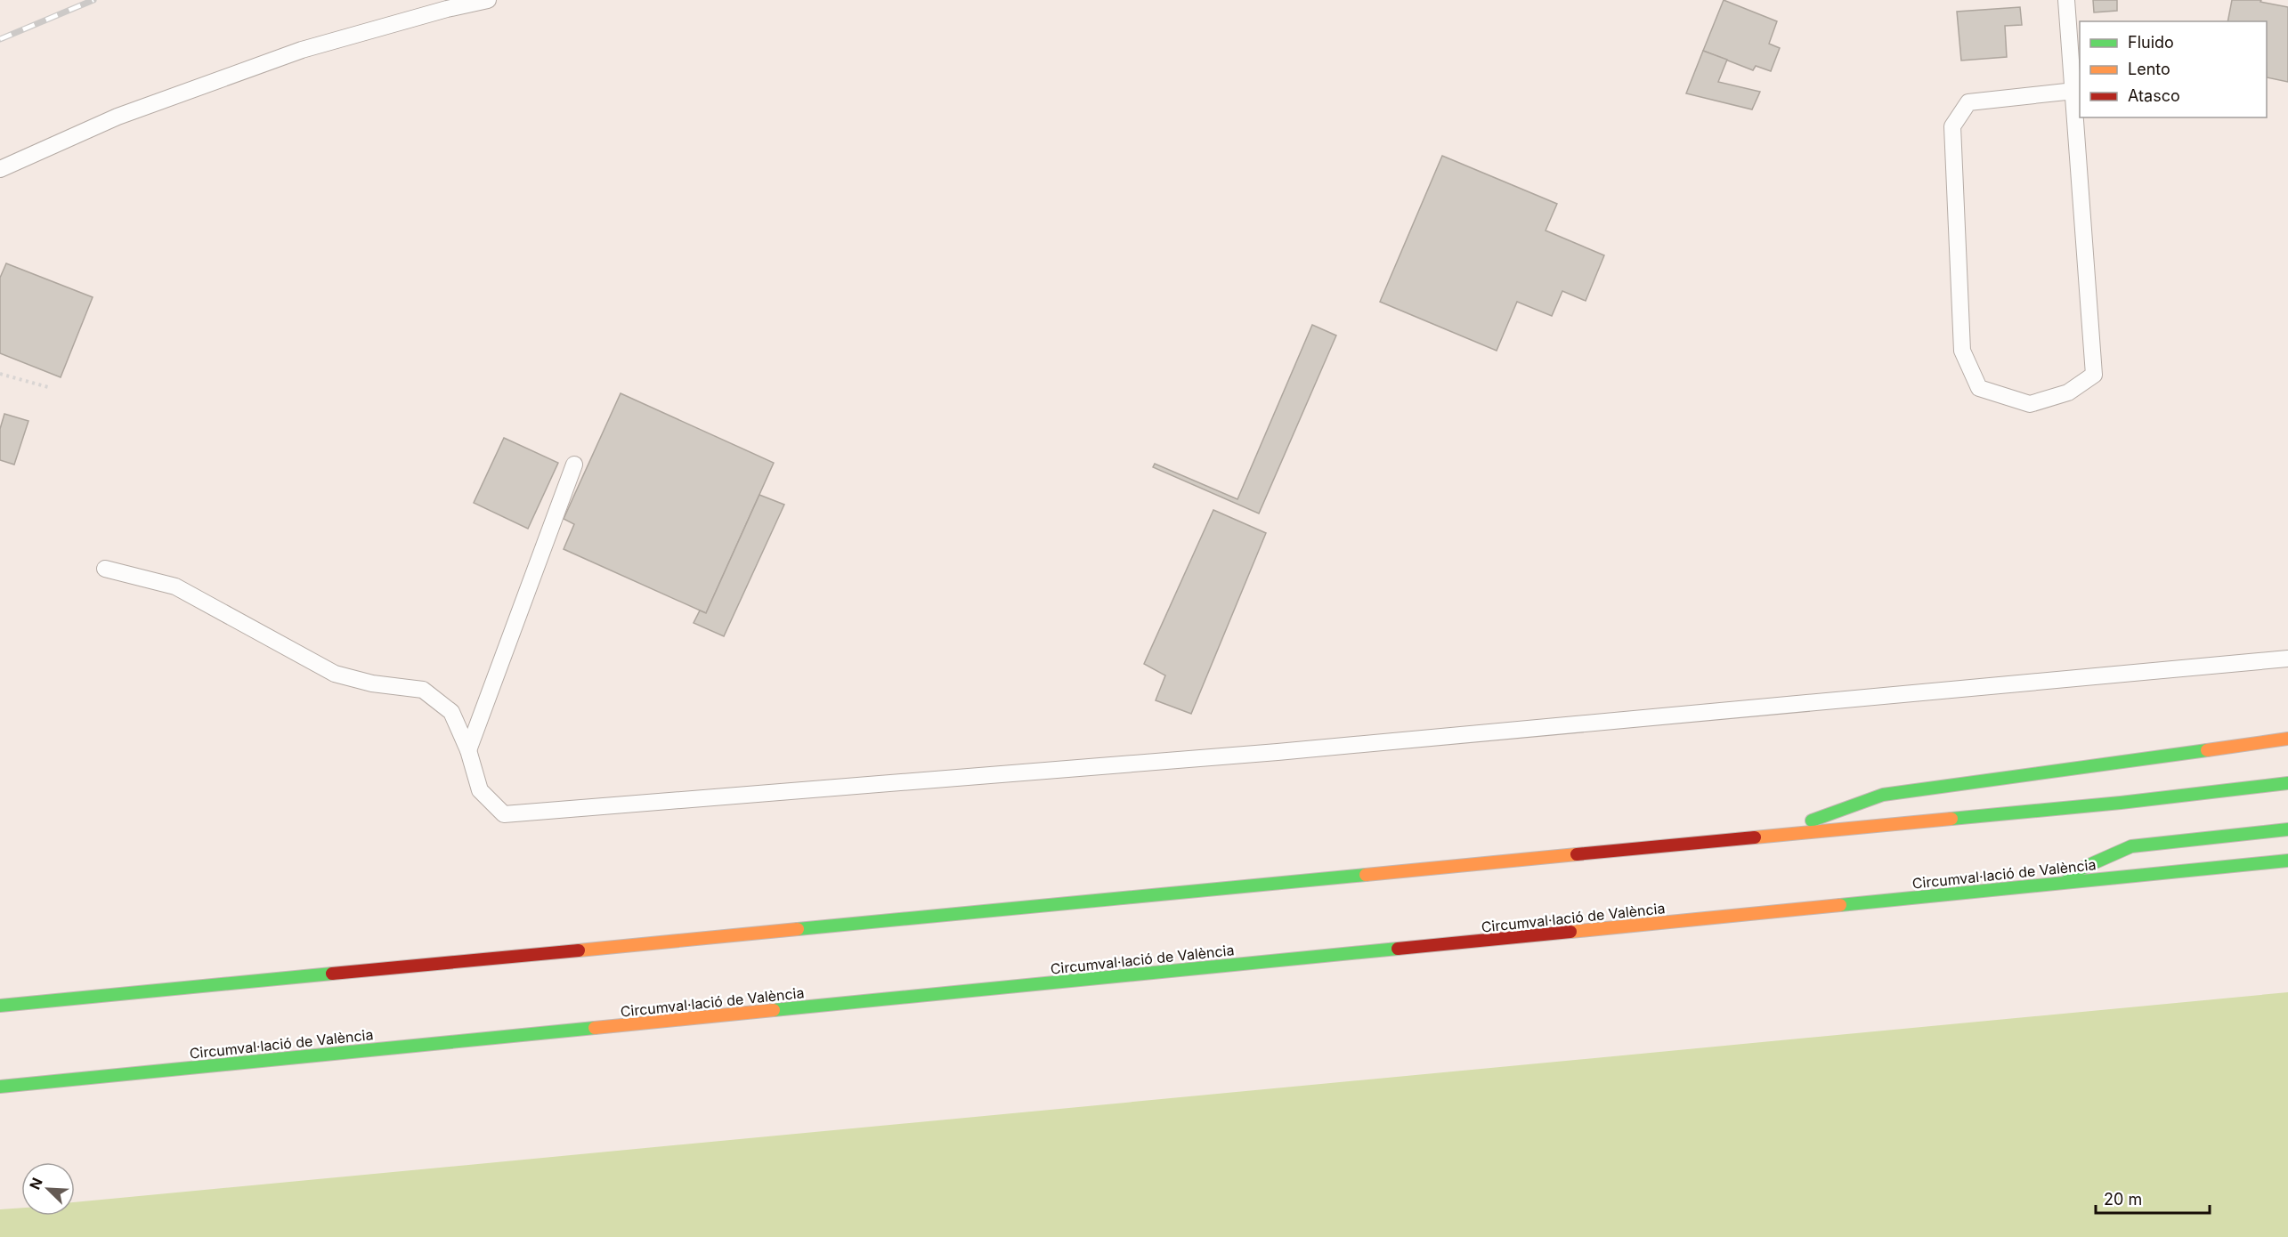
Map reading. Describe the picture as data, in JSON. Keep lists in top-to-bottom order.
{
  "streets": {
    "highway": ["Circumval·lació de València"]
  },
  "legend": ["Fluido", "Lento", "Atasco"],
  "scale_bar": "20 m",
  "north": "top left"
}
